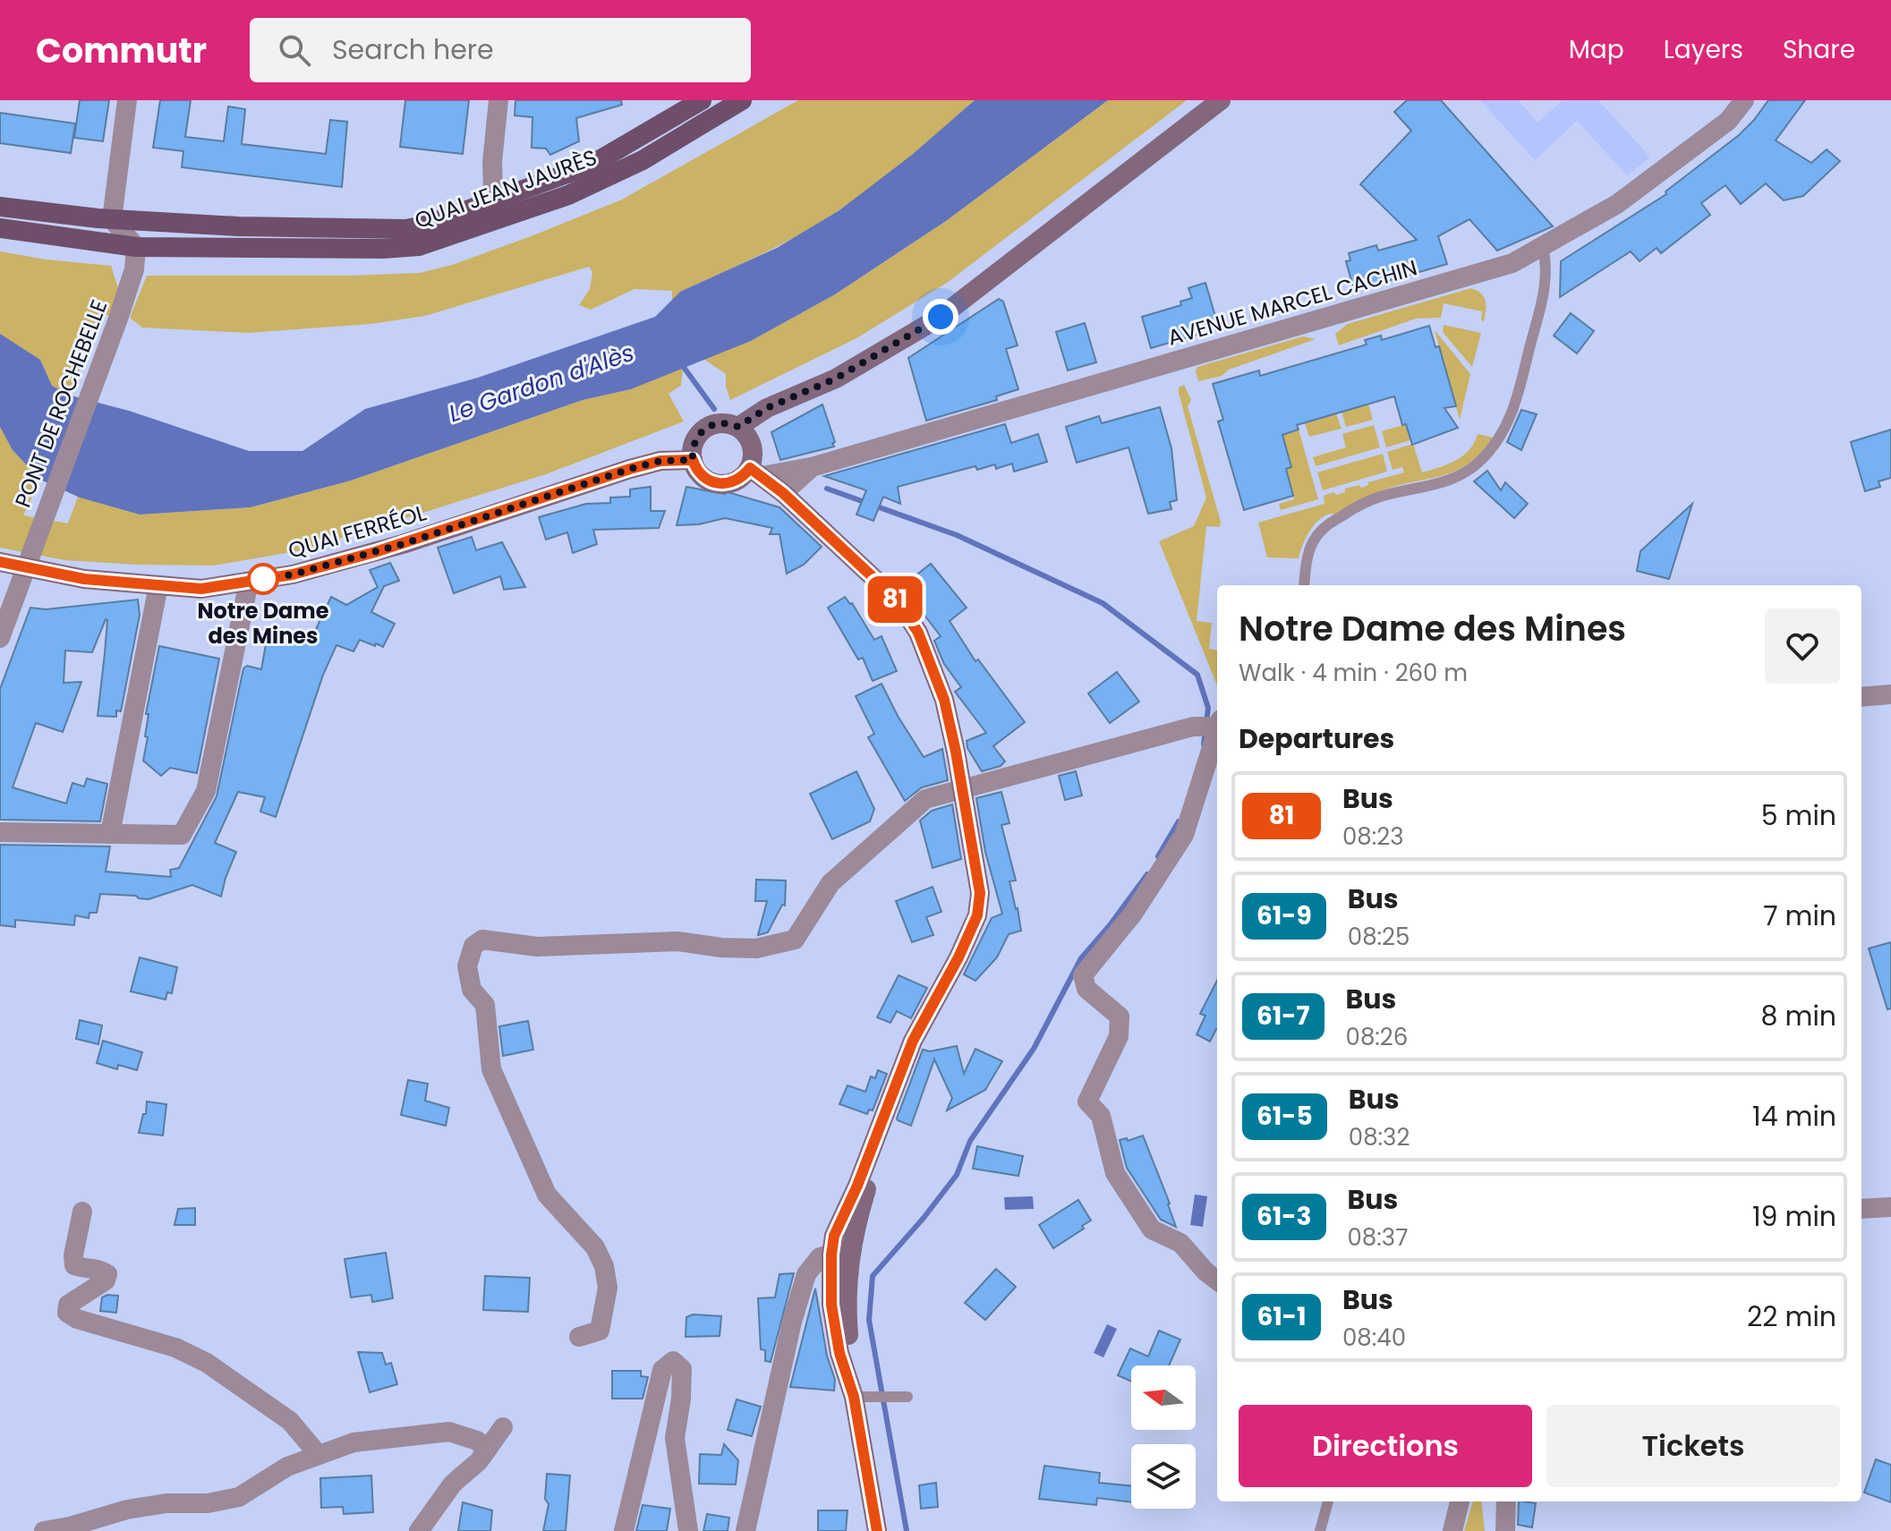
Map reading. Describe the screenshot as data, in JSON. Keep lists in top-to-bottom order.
{
  "streets": {
    "main road": ["QUAI JEAN JAURÈS", "QUAI FERRÉOL"],
    "street": ["AVENUE MARCEL CACHIN", "PONT DE ROCHEBELLE"]
  },
  "crossings": [
    ["QUAI JEAN JAURÈS", "PONT DE ROCHEBELLE"],
    ["AVENUE MARCEL CACHIN", "QUAI FERRÉOL"],
    ["PONT DE ROCHEBELLE", "QUAI FERRÉOL"]
  ],
  "water": ["Le Gardon d'Alès"],
  "places": ["Notre Dame des Mines"],
  "lines": ["bus line 81"],
  "north": "left",
  "page": {
    "header": "Commutr",
    "search": "Search here",
    "nav": ["Map", "Layers", "Share"],
    "on_map": "81",
    "heading": [
      ["Notre Dame des Mines", "Walk · 4 min · 260 m"],
      "Departures"
    ],
    "list": [
      {
        "mark": "81",
        "name": "Bus",
        "note": "08:23",
        "value": "5 min"
      },
      {
        "mark": "61-9",
        "name": "Bus",
        "note": "08:25",
        "value": "7 min"
      },
      {
        "mark": "61-7",
        "name": "Bus",
        "note": "08:26",
        "value": "8 min"
      },
      {
        "mark": "61-5",
        "name": "Bus",
        "note": "08:32",
        "value": "14 min"
      },
      {
        "mark": "61-3",
        "name": "Bus",
        "note": "08:37",
        "value": "19 min"
      },
      {
        "mark": "61-1",
        "name": "Bus",
        "note": "08:40",
        "value": "22 min"
      }
    ],
    "buttons": ["Directions", "Tickets"]
  }
}
